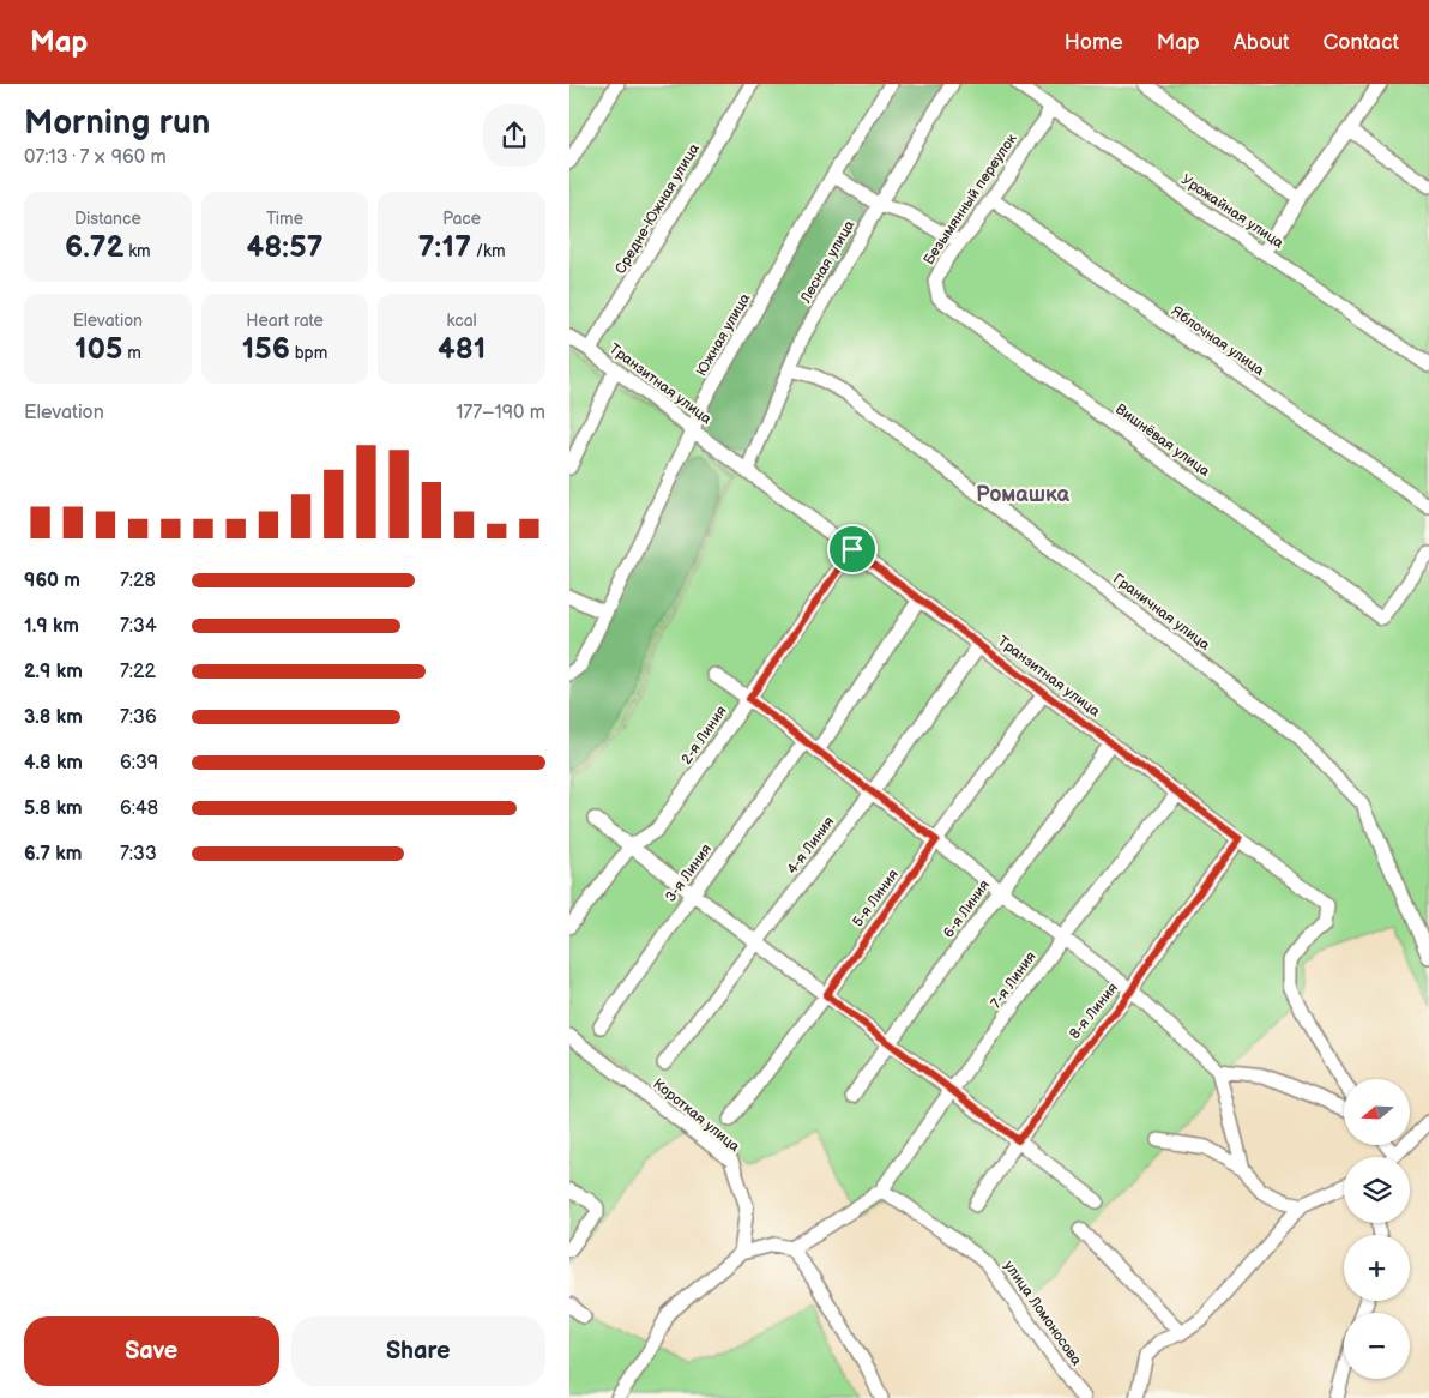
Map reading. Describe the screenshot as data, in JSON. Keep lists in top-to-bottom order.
{
  "streets": {
    "street": [
      "Безымянный переулок",
      "Средне-Южная улица",
      "Урожайная улица",
      "Лесная улица",
      "Южная улица",
      "Яблочная улица",
      "Транзитная улица",
      "Вишнёвая улица",
      "Граничная улица",
      "2-я Линия",
      "4-я Линия",
      "3-я Линия",
      "5-я Линия",
      "6-я Линия",
      "7-я Линия",
      "8-я Линия",
      "Короткая улица",
      "улица Ломоносова"
    ]
  },
  "crossings": [
    ["Безымянный переулок", "Урожайная улица"],
    ["Безымянный переулок", "Яблочная улица"],
    ["Безымянный переулок", "Вишнёвая улица"],
    ["Средне-Южная улица", "Транзитная улица"],
    ["Лесная улица", "Граничная улица"],
    ["Южная улица", "Транзитная улица"],
    ["Транзитная улица", "2-я Линия"],
    ["Транзитная улица", "4-я Линия"],
    ["Транзитная улица", "5-я Линия"],
    ["Транзитная улица", "6-я Линия"],
    ["Транзитная улица", "7-я Линия"],
    ["Транзитная улица", "8-я Линия"],
    ["7-я Линия", "улица Ломоносова"]
  ],
  "districts": ["Ромашка"],
  "north": "left",
  "page": {
    "header": "Map",
    "nav": [
      "Home",
      "Map",
      "About",
      "Contact"
    ],
    "heading": ["Morning run", "07:13 · 7 × 960 m"],
    "stats": [
      ["Distance", "6.72 km"],
      ["Time", "48:57"],
      ["Pace", "7:17 /km"],
      ["Elevation", "105 m"],
      ["Heart rate", "156 bpm"],
      ["kcal", "481"]
    ],
    "chart": ["Elevation", "177–190 m"],
    "list": [
      {
        "name": "960 m",
        "note": "7:28"
      },
      {
        "name": "1.9 km",
        "note": "7:34"
      },
      {
        "name": "2.9 km",
        "note": "7:22"
      },
      {
        "name": "3.8 km",
        "note": "7:36"
      },
      {
        "name": "4.8 km",
        "note": "6:39"
      },
      {
        "name": "5.8 km",
        "note": "6:48"
      },
      {
        "name": "6.7 km",
        "note": "7:33"
      }
    ],
    "map_buttons": ["+", "−"],
    "buttons": ["Save", "Share"]
  }
}
